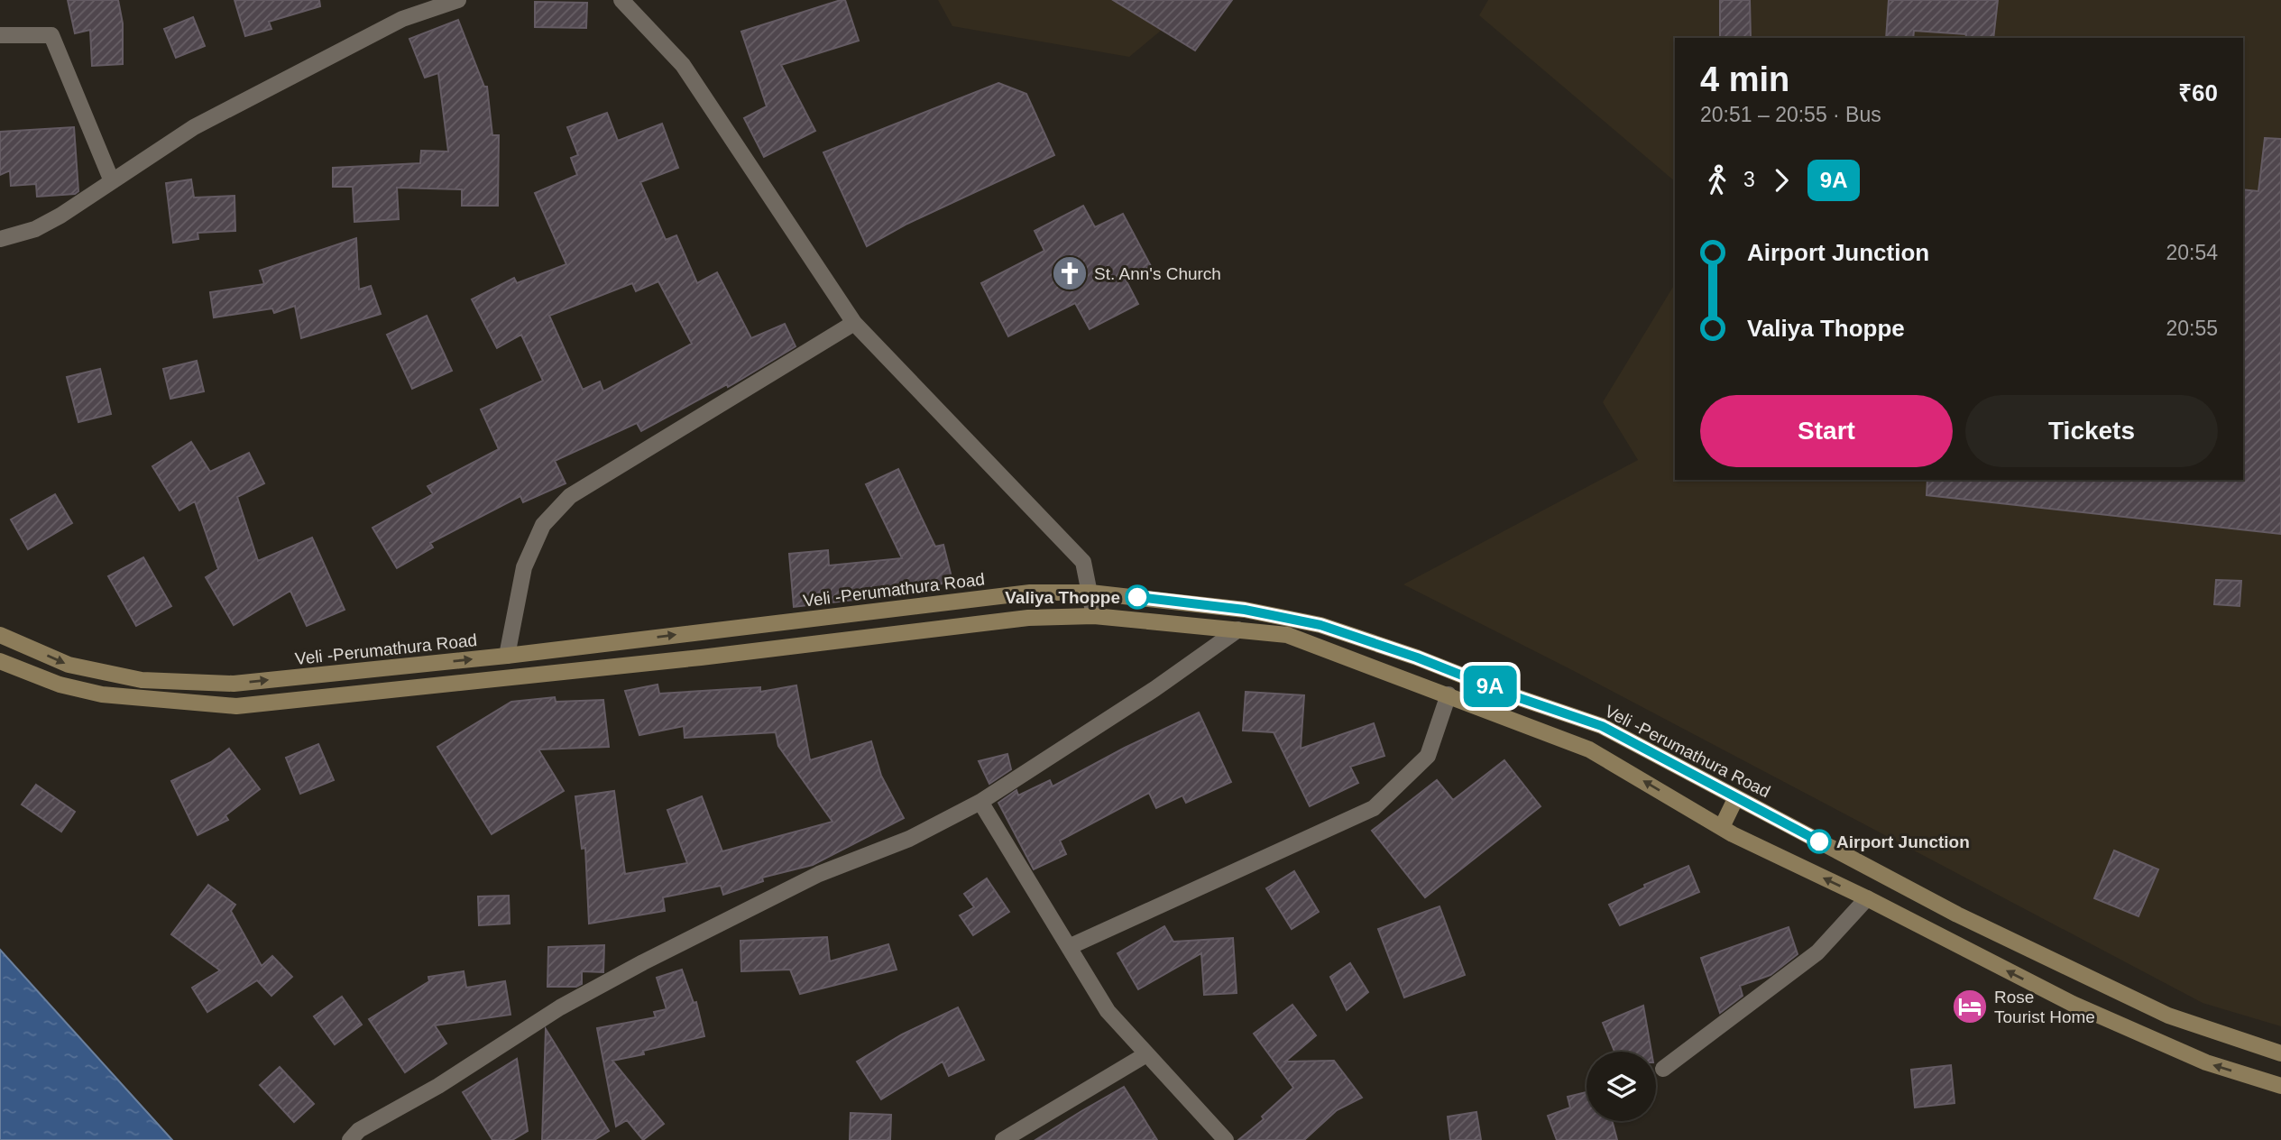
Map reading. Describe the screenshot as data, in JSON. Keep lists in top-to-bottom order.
{
  "streets": {
    "main road": ["Veli -Perumathura Road"]
  },
  "places": {
    "church": ["St. Ann's Church"],
    "other": ["Valiya Thoppe", "Airport Junction"],
    "hotel": ["Rose Tourist Home"]
  },
  "lines": ["bus line 9A"],
  "page": {
    "on_map": "9A",
    "heading": ["4 min", "20:51 – 20:55 · Bus", "₹60"],
    "legs": ["3", "9A"],
    "list": [
      {
        "name": "Airport Junction",
        "value": "20:54"
      },
      {
        "name": "Valiya Thoppe",
        "value": "20:55"
      }
    ],
    "buttons": ["Start", "Tickets"]
  }
}
